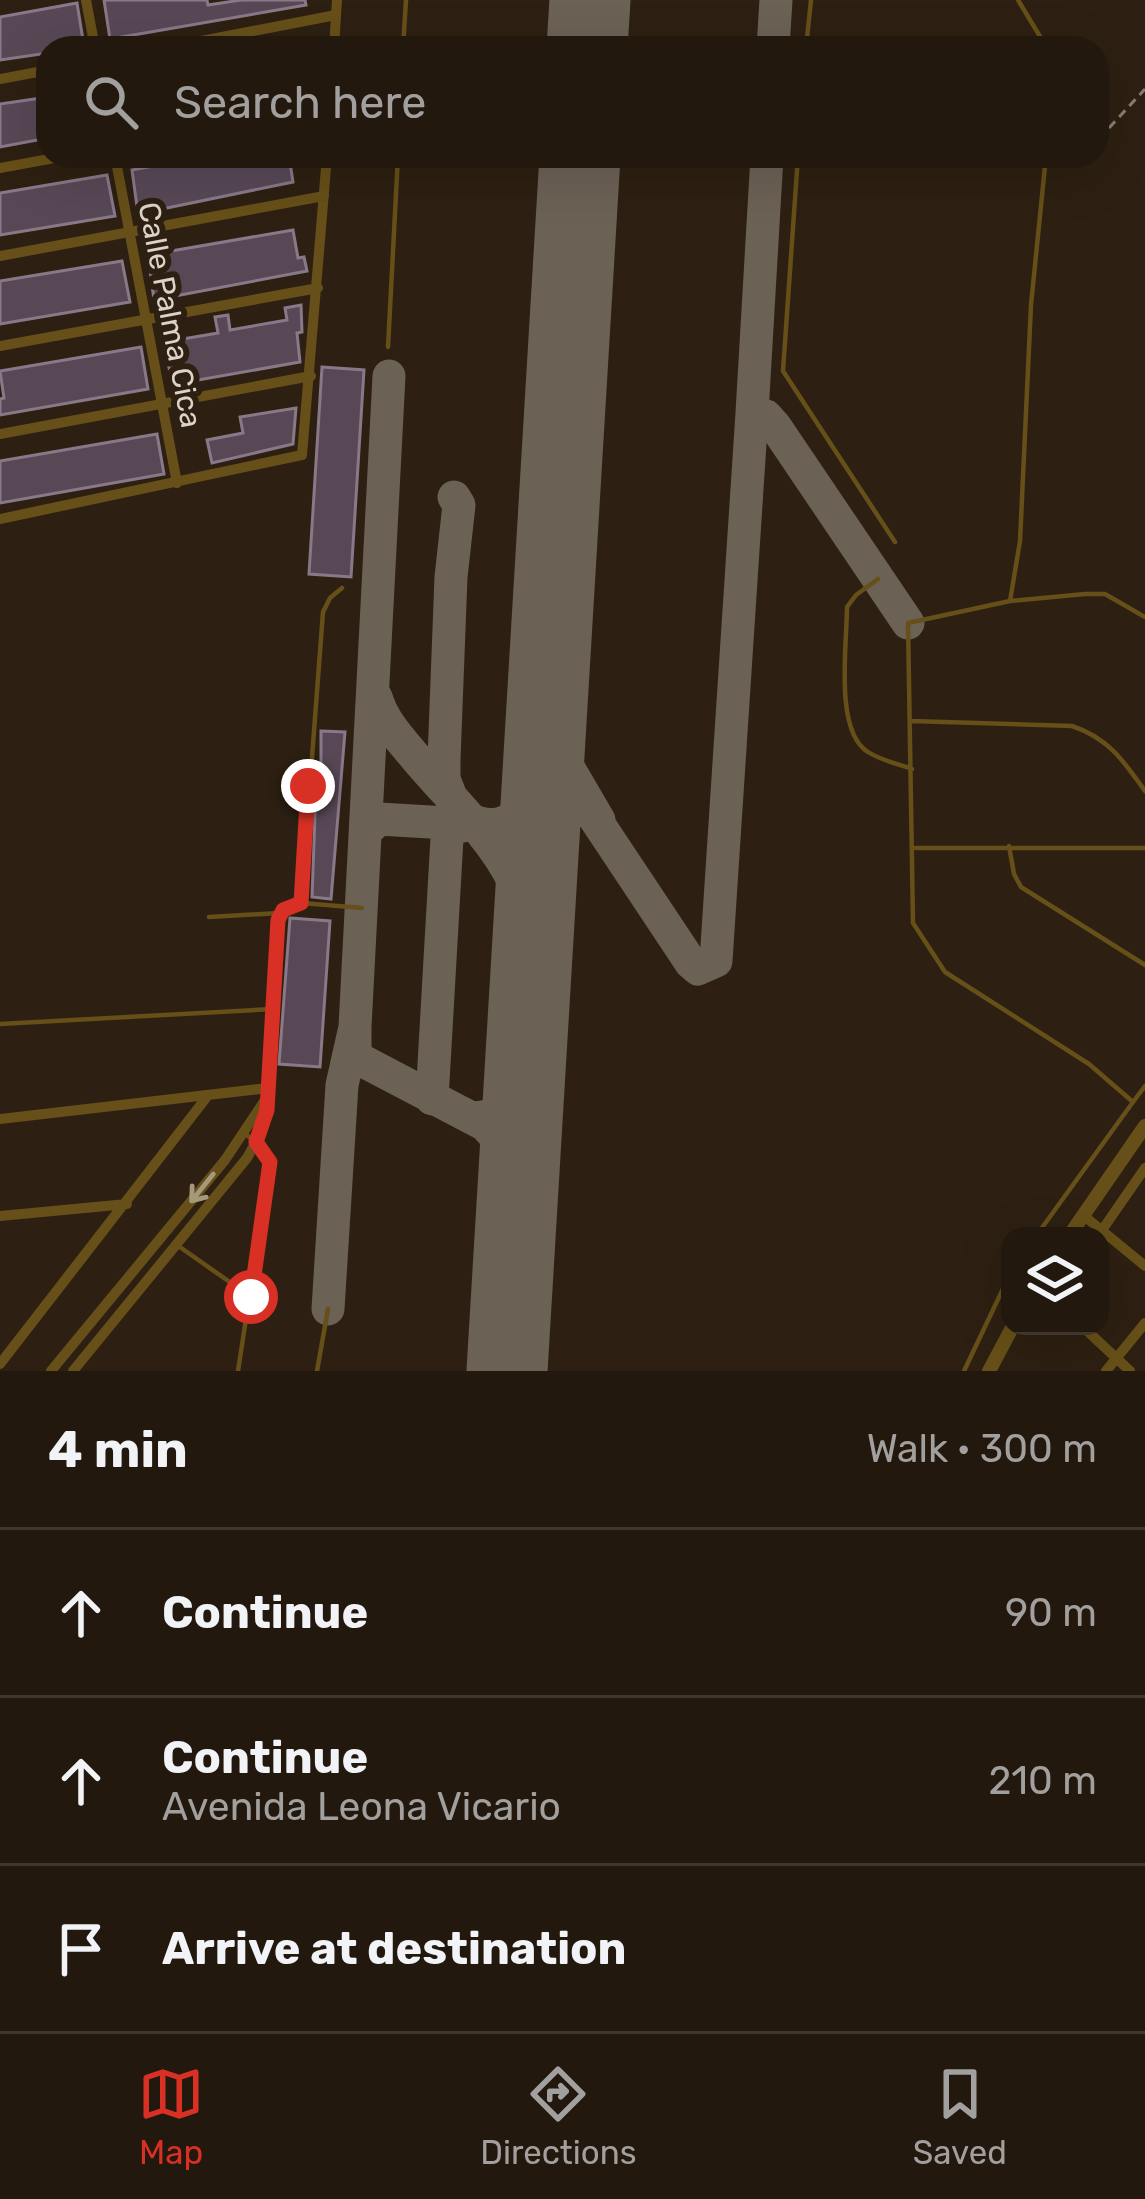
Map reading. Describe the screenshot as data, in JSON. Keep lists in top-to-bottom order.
{
  "streets": {
    "street": ["Calle Palma Cica"]
  },
  "page": {
    "search": "Search here",
    "heading": ["4 min", "Walk · 300 m"],
    "list": [
      ["Continue", "90 m"],
      ["Continue", "Avenida Leona Vicario", "210 m"],
      "Arrive at destination"
    ],
    "nav": ["Map", "Directions", "Saved"]
  }
}
